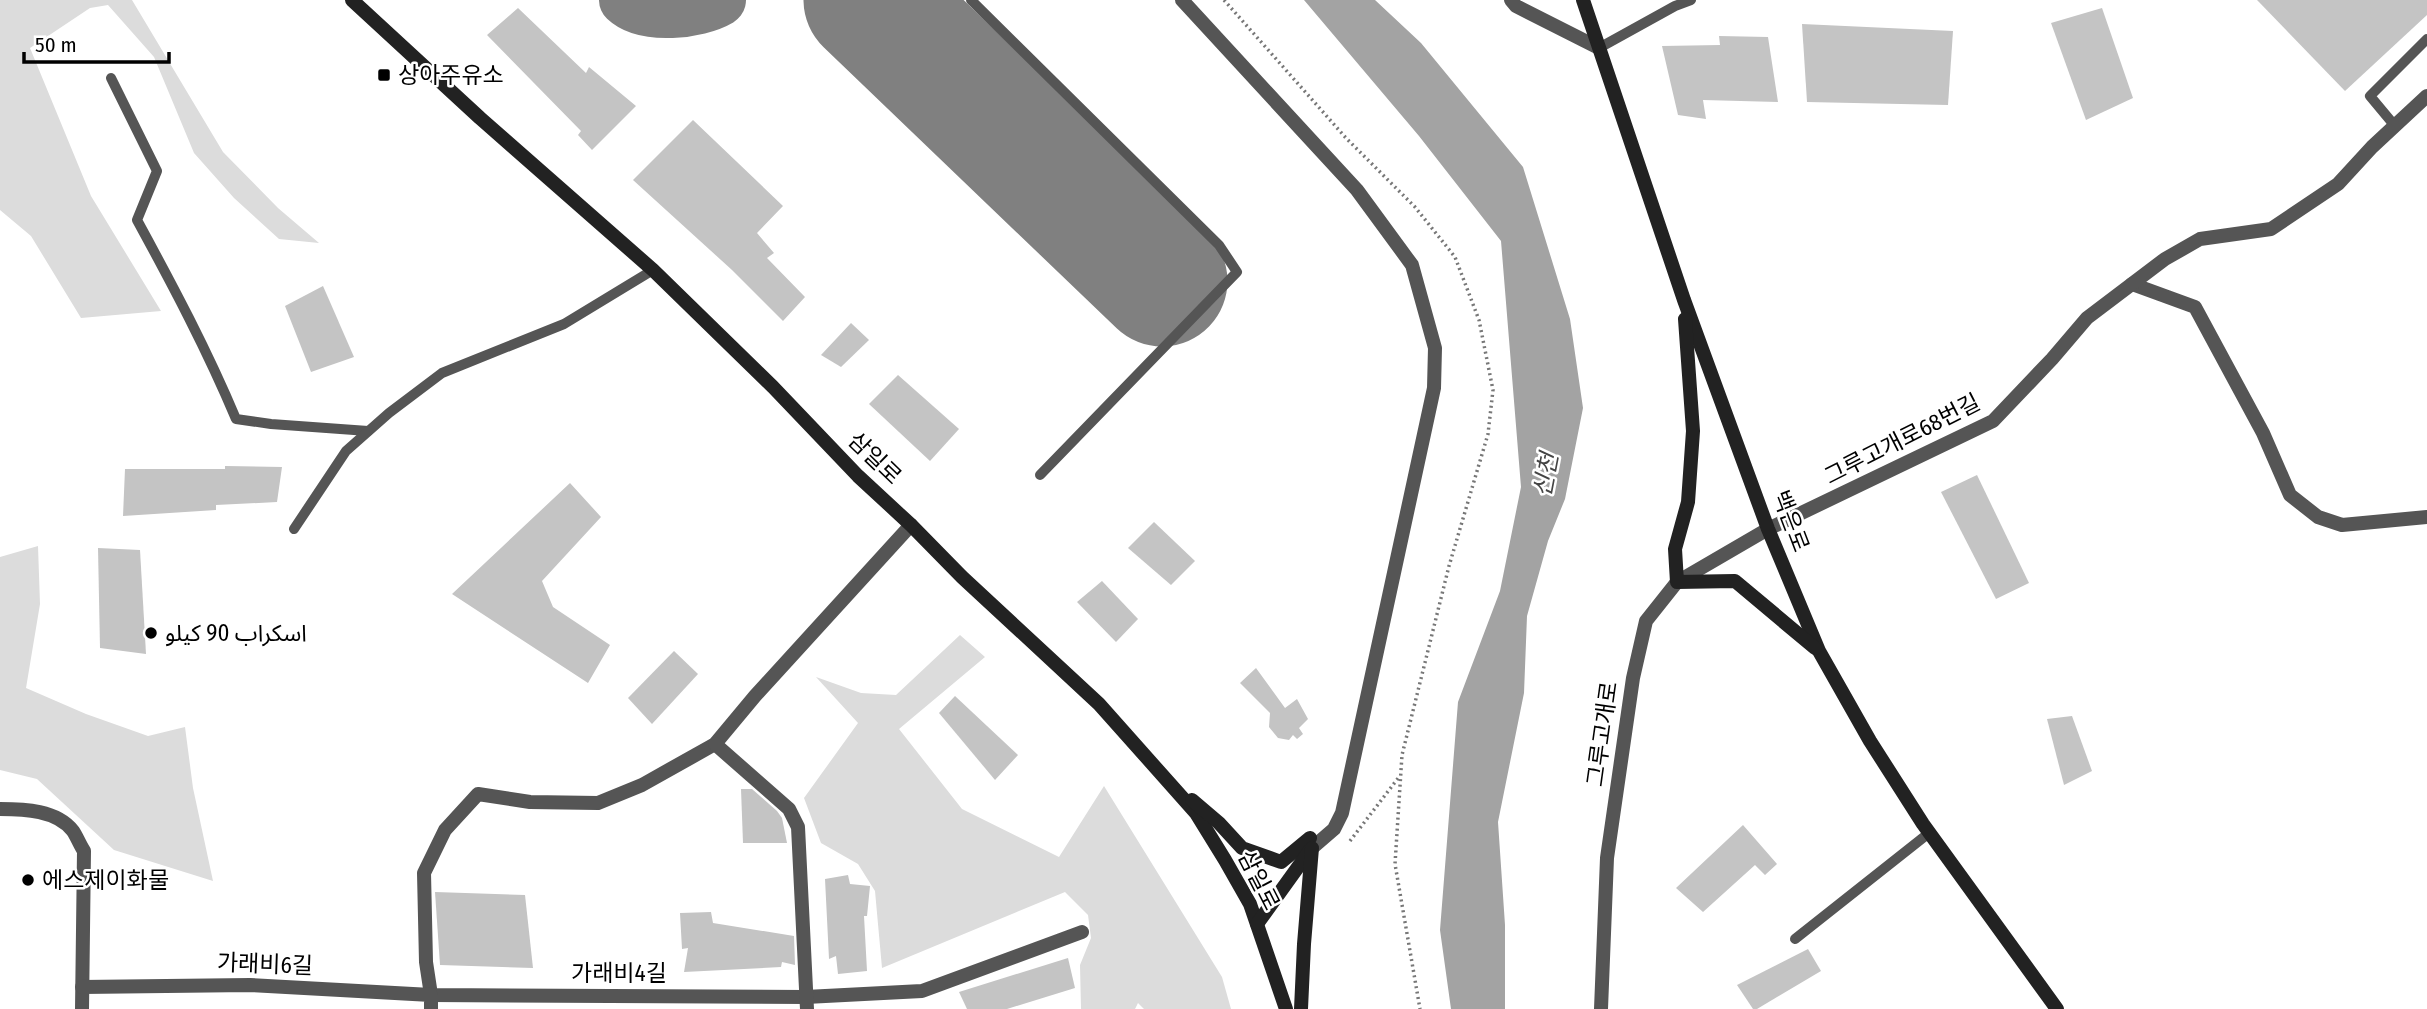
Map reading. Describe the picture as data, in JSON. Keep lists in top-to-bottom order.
{
  "streets": {
    "main road": ["삼일로", "백은로"],
    "street": [
      "그루고개로68번길",
      "그루고개로",
      "가래비6길",
      "가래비4길"
    ]
  },
  "crossings": [
    ["그루고개로68번길", "백은로"],
    ["그루고개로68번길", "그루고개로"],
    ["백은로", "그루고개로"],
    ["가래비6길", "가래비4길"]
  ],
  "water": ["신천"],
  "places": {
    "transit": ["상아주유소"],
    "other": ["اسكراب 90 كيلو", "에스제이화물"]
  },
  "scale_bar": "50 m"
}
